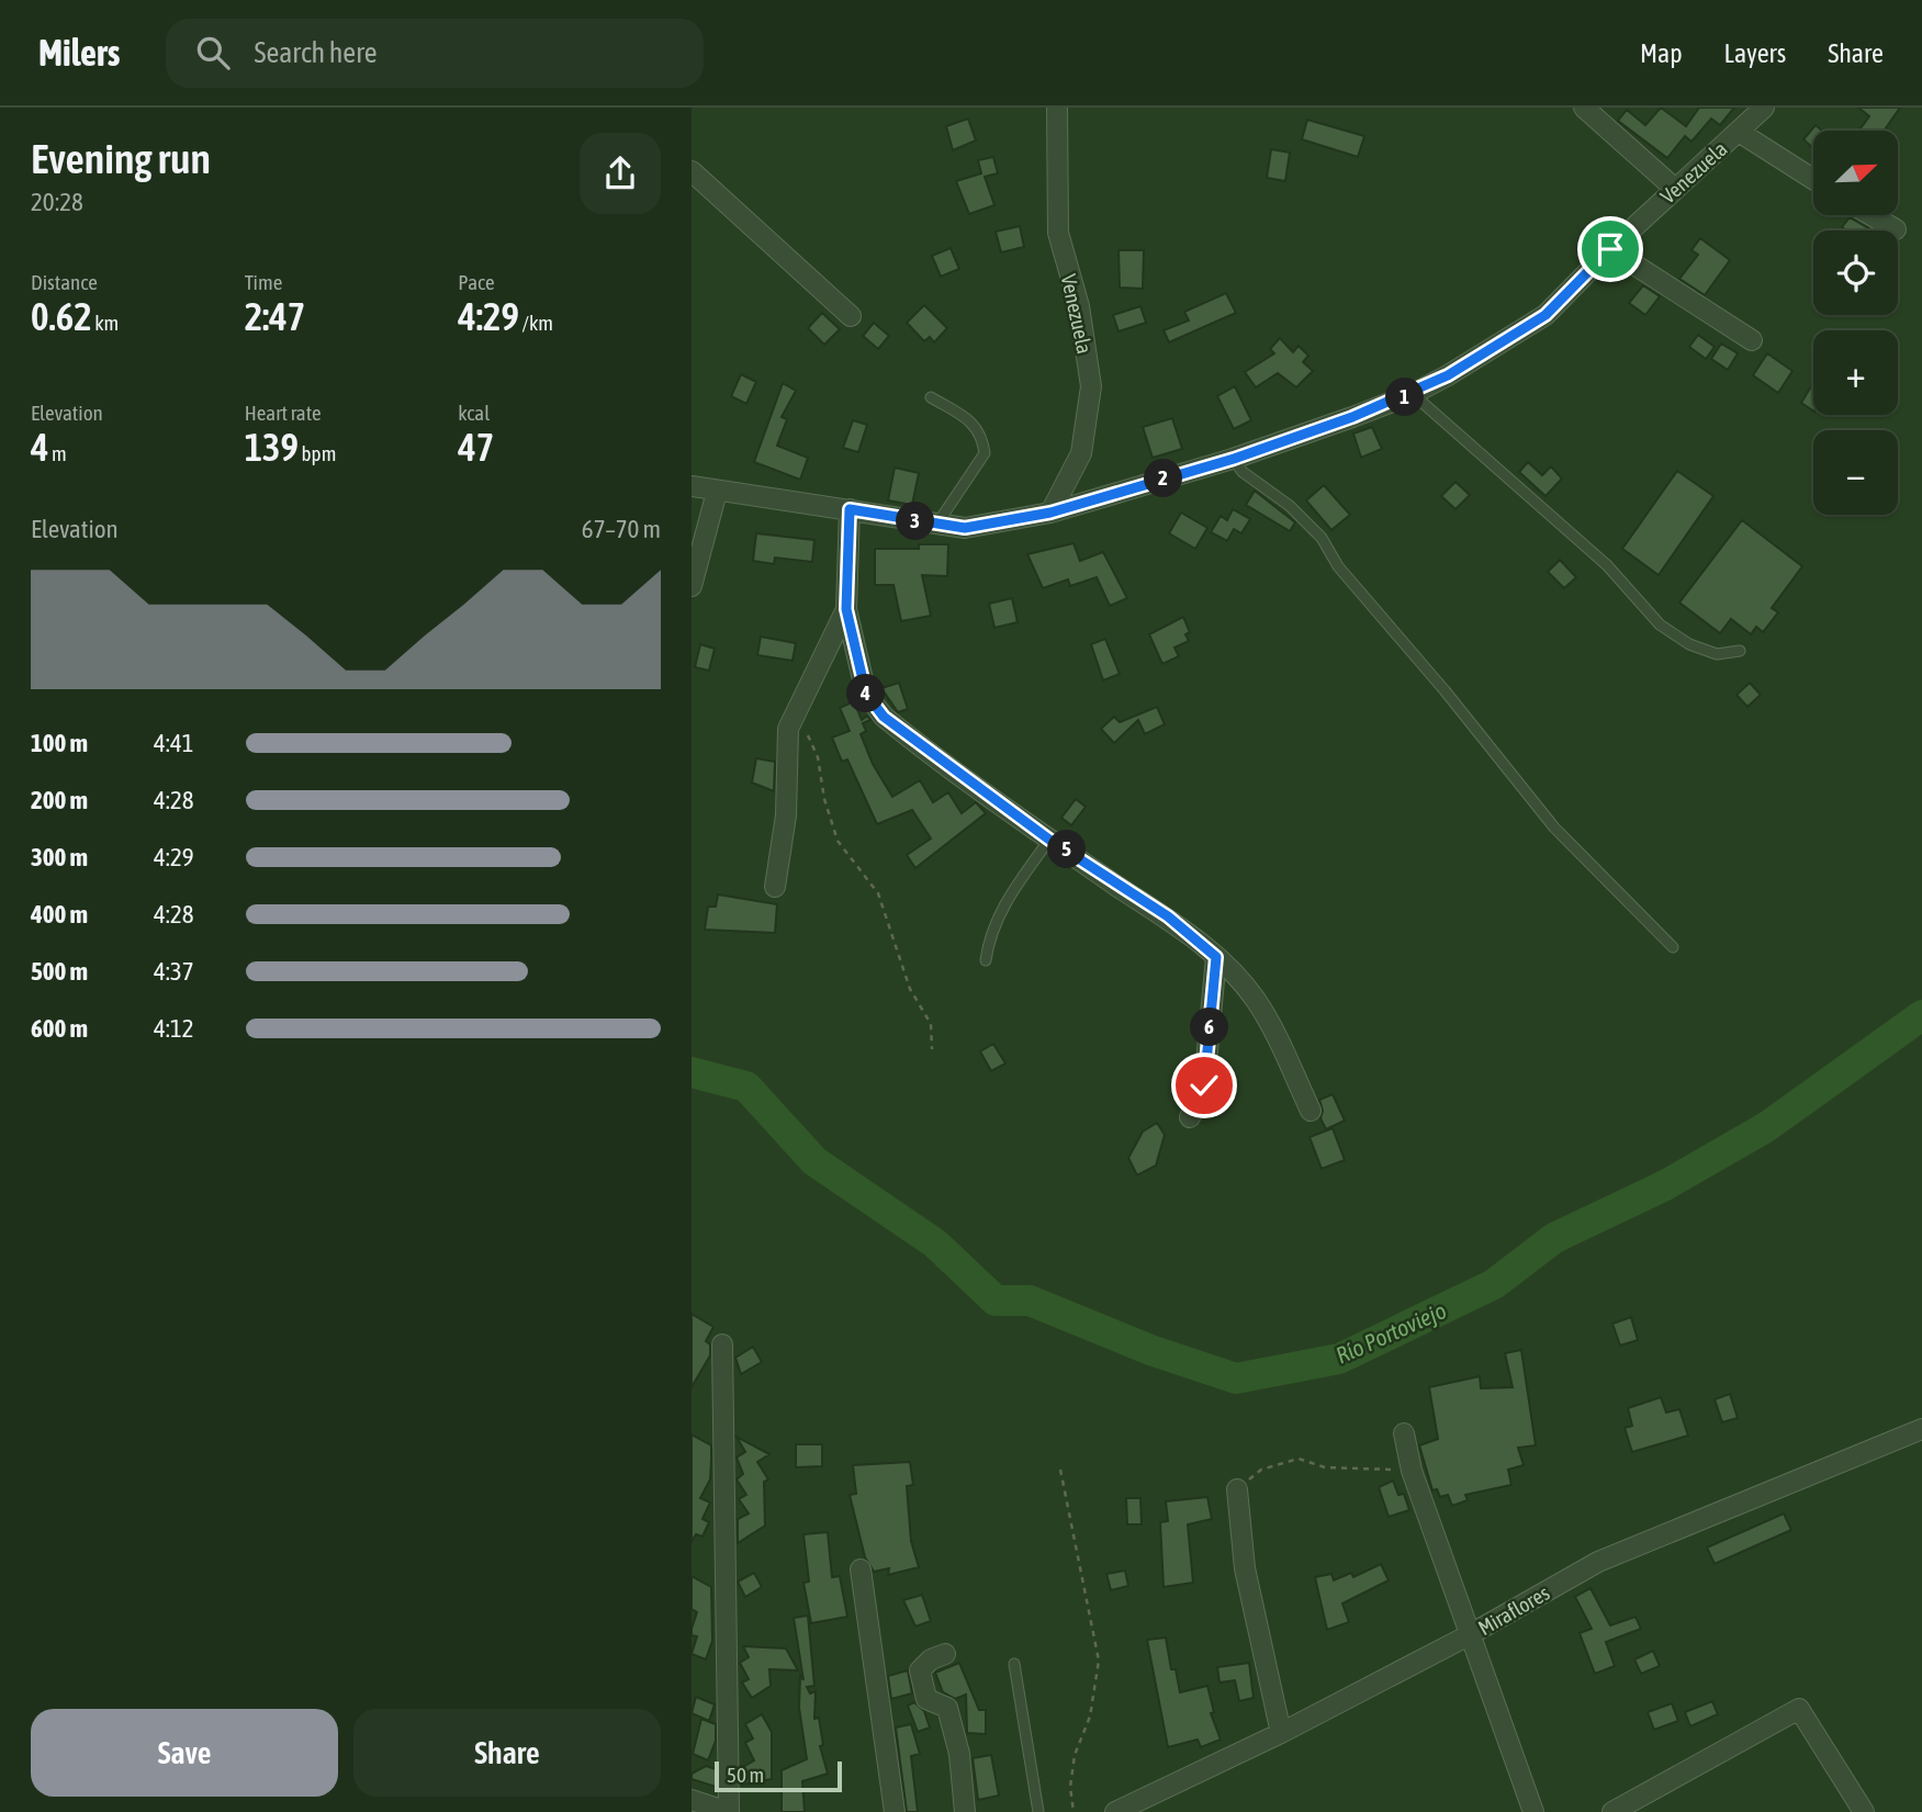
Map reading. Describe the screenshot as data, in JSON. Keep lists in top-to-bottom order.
{
  "streets": {
    "street": ["Venezuela", "Miraflores"]
  },
  "water": ["Río Portoviejo"],
  "scale_bar": "50 m",
  "north": "top right",
  "page": {
    "header": "Milers",
    "search": "Search here",
    "nav": ["Map", "Layers", "Share"],
    "heading": ["Evening run", "20:28"],
    "map_buttons": ["+", "−"],
    "stats": [
      ["Distance", "0.62 km"],
      ["Time", "2:47"],
      ["Pace", "4:29 /km"],
      ["Elevation", "4 m"],
      ["Heart rate", "139 bpm"],
      ["kcal", "47"]
    ],
    "pins": [
      "1",
      "2",
      "3",
      "4",
      "5",
      "6"
    ],
    "chart": ["Elevation", "67–70 m"],
    "list": [
      {
        "name": "100 m",
        "note": "4:41"
      },
      {
        "name": "200 m",
        "note": "4:28"
      },
      {
        "name": "300 m",
        "note": "4:29"
      },
      {
        "name": "400 m",
        "note": "4:28"
      },
      {
        "name": "500 m",
        "note": "4:37"
      },
      {
        "name": "600 m",
        "note": "4:12"
      }
    ],
    "buttons": ["Save", "Share"],
    "scale": "50 m"
  }
}
